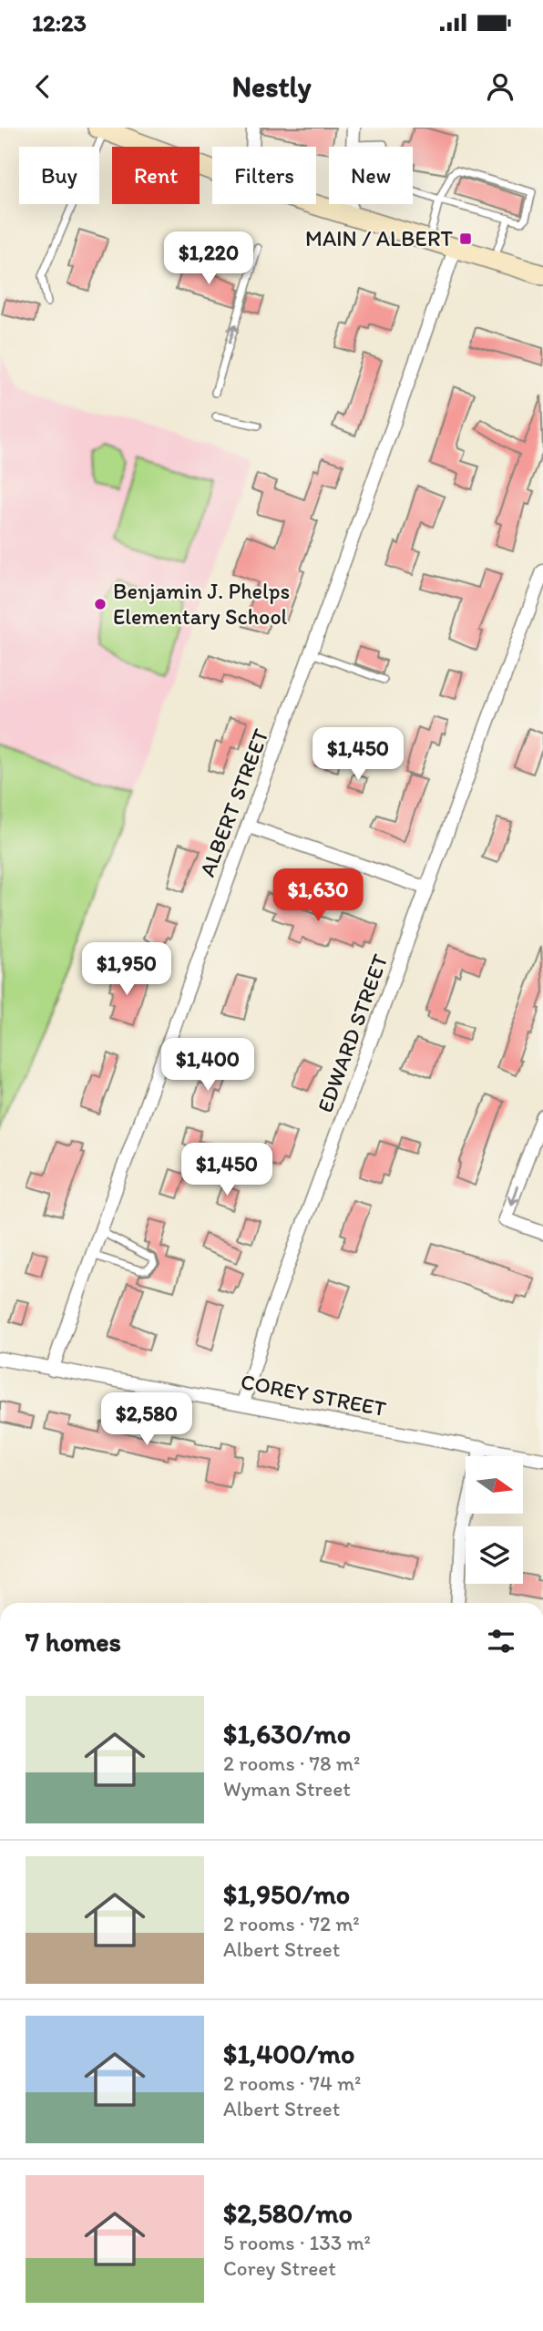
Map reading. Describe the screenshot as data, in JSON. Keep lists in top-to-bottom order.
{
  "streets": {
    "street": ["ALBERT STREET", "EDWARD STREET", "COREY STREET"]
  },
  "crossings": [
    ["ALBERT STREET", "COREY STREET"],
    ["EDWARD STREET", "COREY STREET"]
  ],
  "places": {
    "transit": ["MAIN / ALBERT"],
    "other": ["Benjamin J. Phelps Elementary School"]
  },
  "north": "right",
  "page": {
    "status": "12:23",
    "header": "Nestly",
    "chip": [
      "Buy",
      "Rent",
      "Filters",
      "New"
    ],
    "price": [
      "$1,220",
      "$1,450",
      "$1,630",
      "$1,950",
      "$1,400",
      "$1,450",
      "$2,580"
    ],
    "heading": "7 homes",
    "list": [
      {
        "name": "$1,630/mo",
        "note": "2 rooms · 78 m² · Wyman Street"
      },
      {
        "name": "$1,950/mo",
        "note": "2 rooms · 72 m² · Albert Street"
      },
      {
        "name": "$1,400/mo",
        "note": "2 rooms · 74 m² · Albert Street"
      },
      {
        "name": "$2,580/mo",
        "note": "5 rooms · 133 m² · Corey Street"
      }
    ]
  }
}
